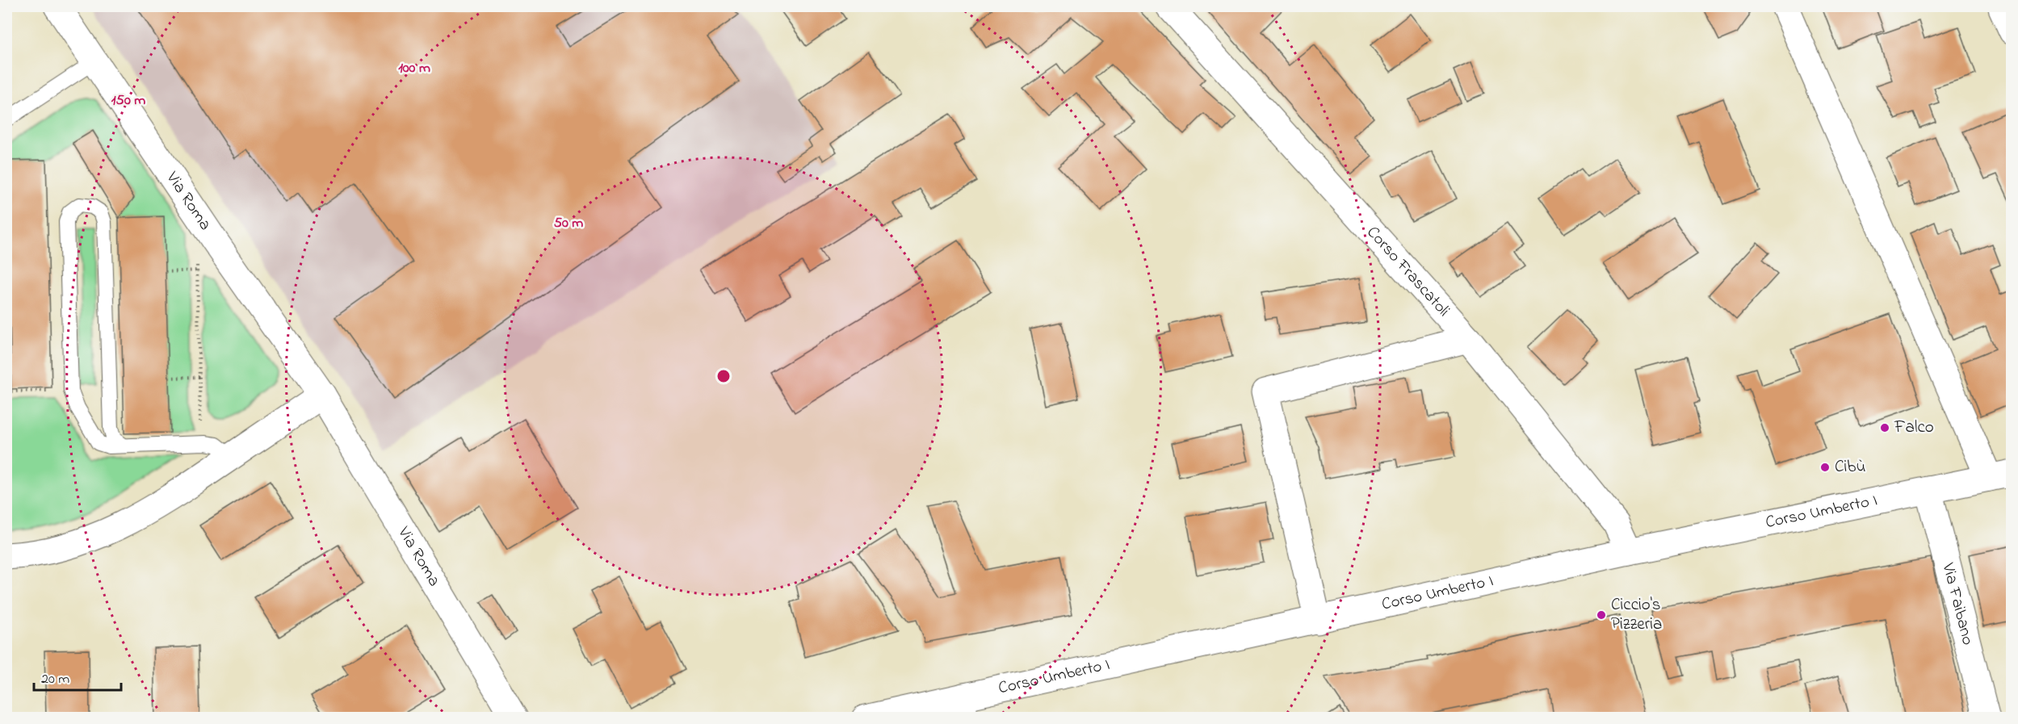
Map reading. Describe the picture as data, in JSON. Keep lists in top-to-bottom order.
{
  "streets": {
    "street": [
      "Via Roma",
      "Corso Frascatoli",
      "Corso Umberto I",
      "Via Faibano"
    ]
  },
  "crossings": [
    ["Corso Frascatoli", "Corso Umberto I"],
    ["Corso Umberto I", "Via Faibano"]
  ],
  "places": ["Falco", "Cibù", "Ciccio's Pizzeria"],
  "scale_bar": "20 m",
  "rings": ["100 m", "150 m", "50 m"]
}
